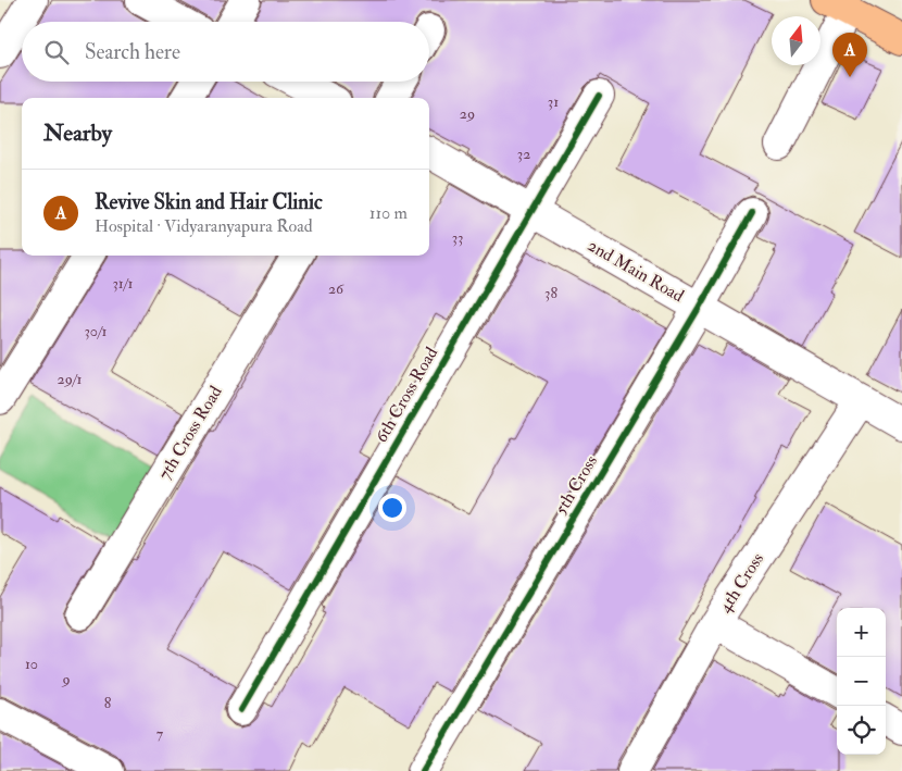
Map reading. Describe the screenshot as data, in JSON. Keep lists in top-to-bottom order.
{
  "streets": {
    "street": [
      "2nd Main Road",
      "6th Cross Road",
      "7th Cross Road",
      "5th Cross",
      "4th Cross"
    ]
  },
  "crossings": [
    ["2nd Main Road", "6th Cross Road"],
    ["2nd Main Road", "5th Cross"],
    ["2nd Main Road", "4th Cross"]
  ],
  "house_numbers": [
    "31",
    "29",
    "32",
    "33",
    "31/1",
    "26",
    "38",
    "30/1",
    "29/1",
    "10",
    "9",
    "8",
    "7"
  ],
  "north": "top",
  "page": {
    "search": "Search here",
    "pins": "A",
    "heading": "Nearby",
    "list": [
      {
        "mark": "A",
        "name": "Revive Skin and Hair Clinic",
        "note": "Hospital · Vidyaranyapura Road",
        "value": "110 m"
      }
    ],
    "map_buttons": ["+", "−"]
  }
}
